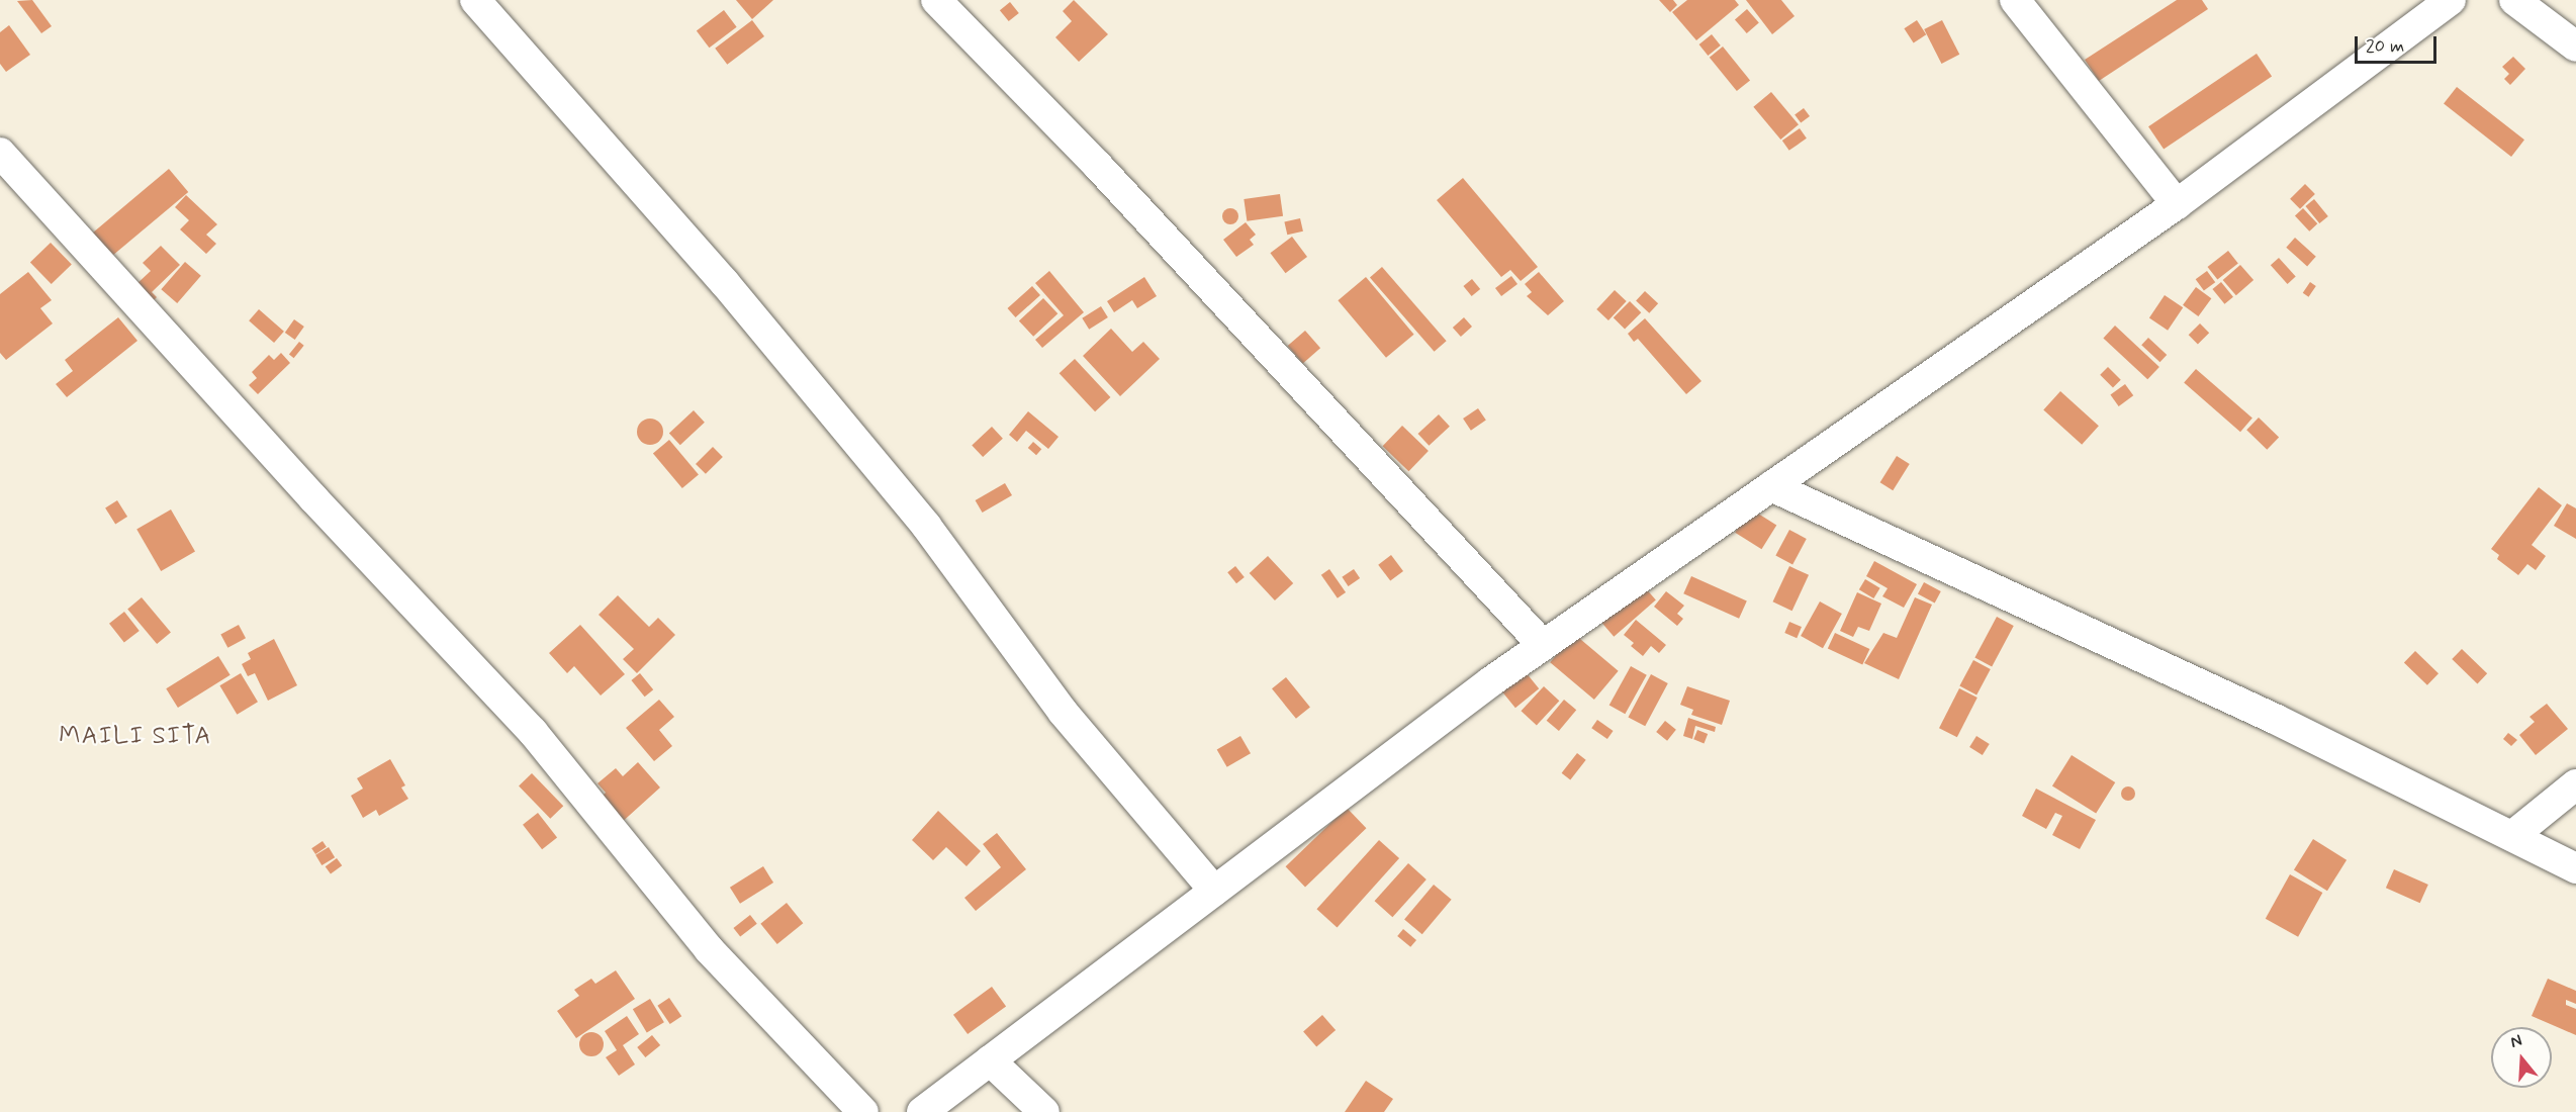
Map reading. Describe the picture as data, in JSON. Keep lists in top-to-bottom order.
{
  "districts": ["MAILI SITA"],
  "scale_bar": "20 m",
  "north": "top"
}
